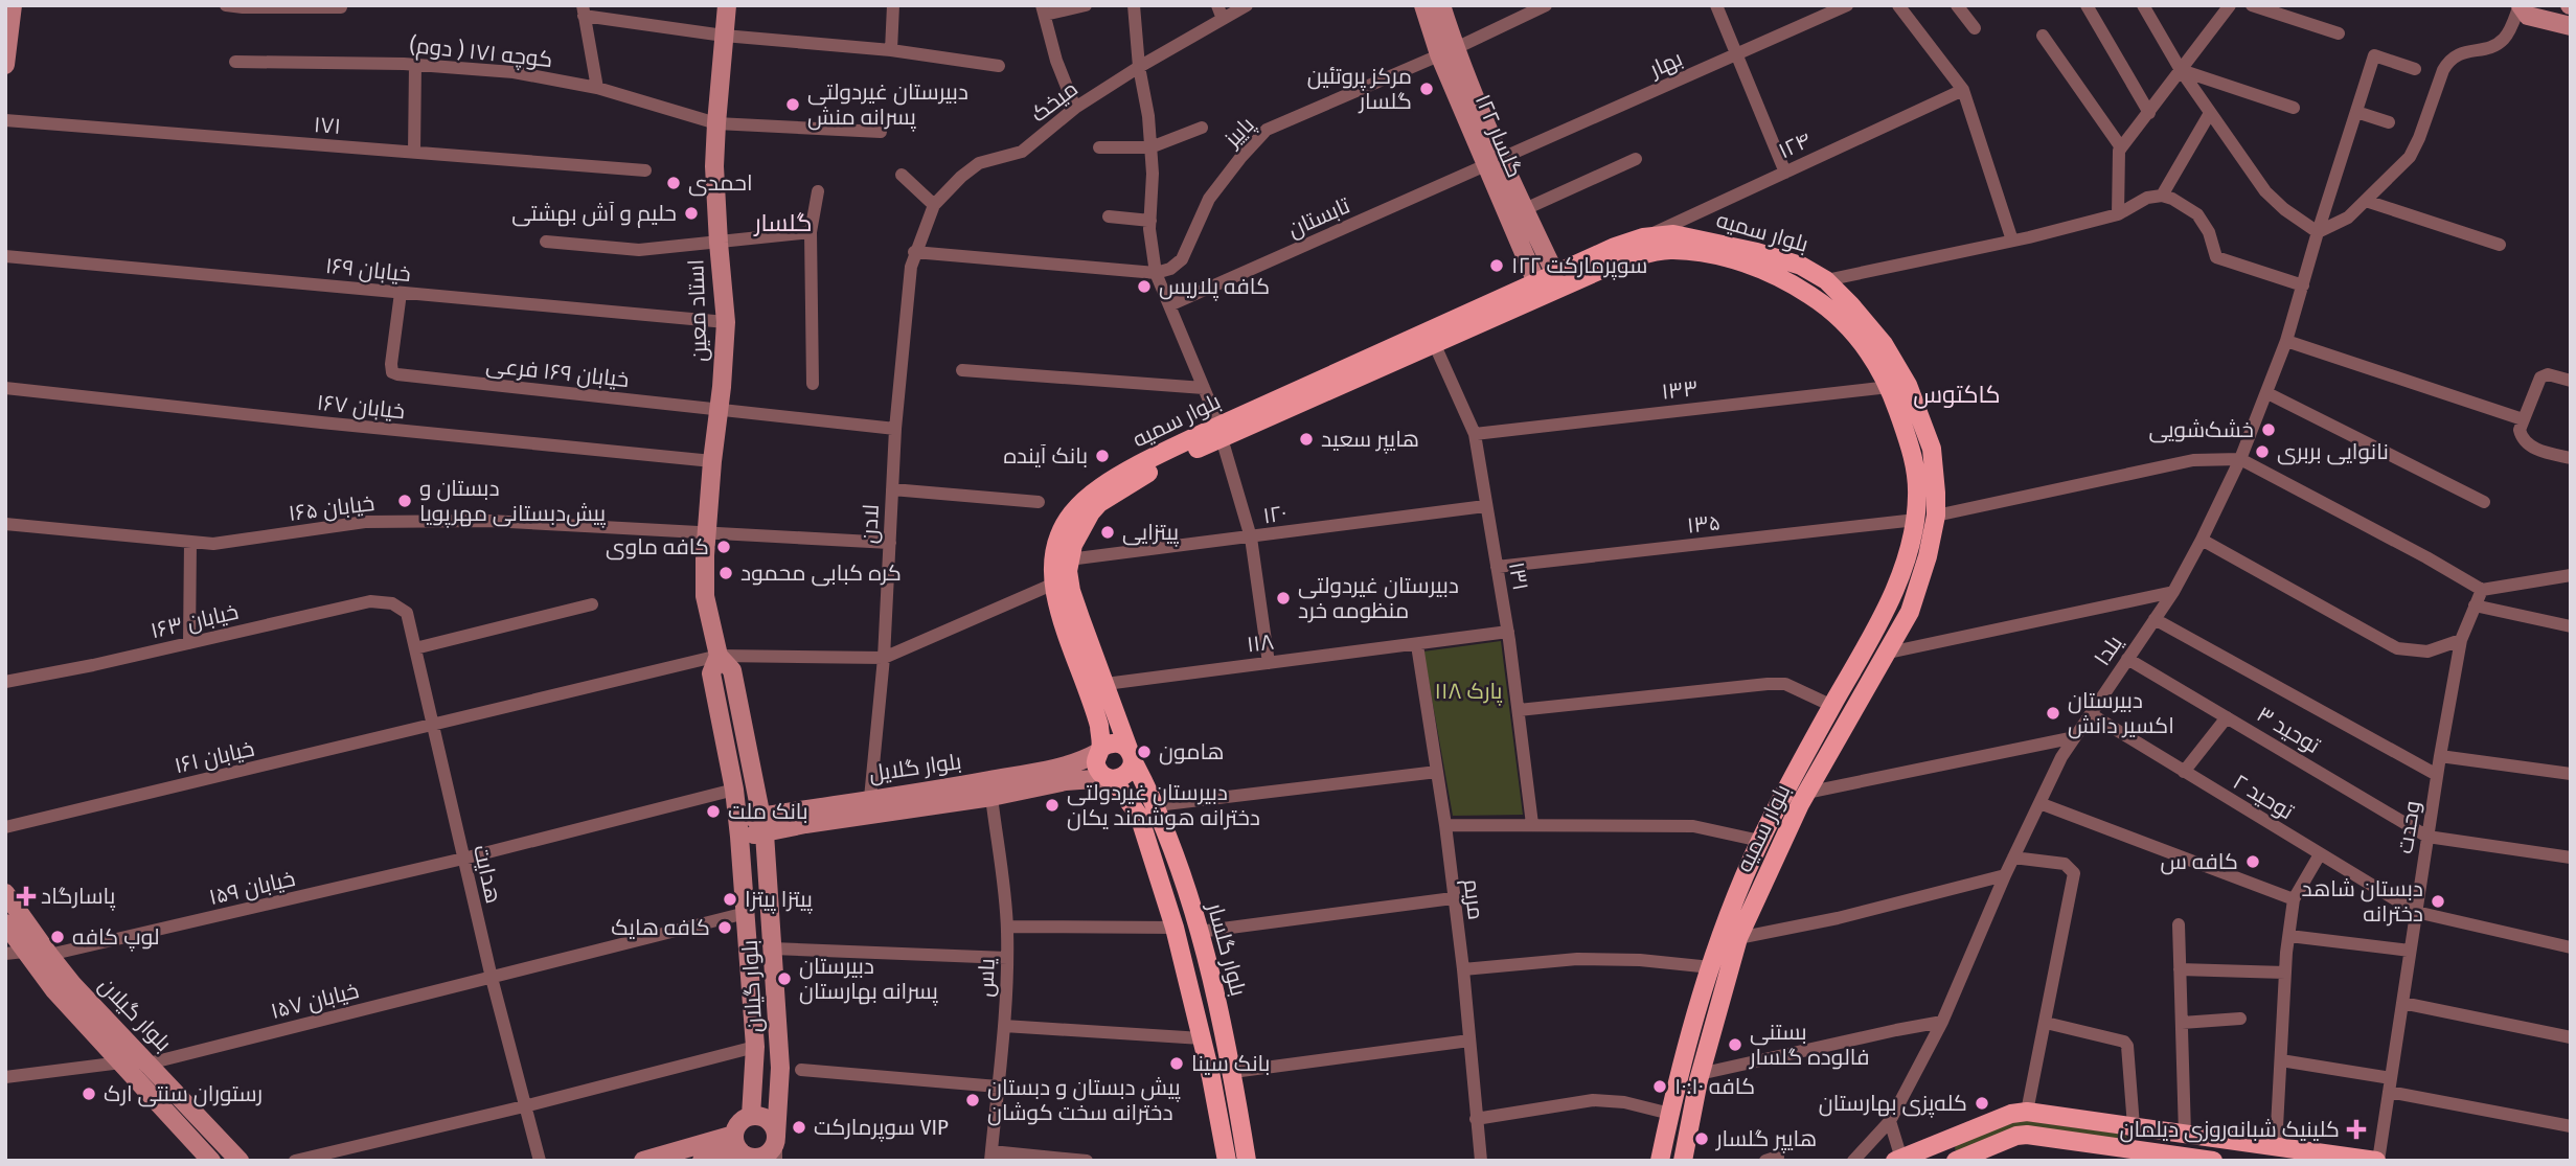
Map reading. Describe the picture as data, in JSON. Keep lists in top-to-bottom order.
{
  "streets": {
    "main road": [
      "گلسار ۱۲۲",
      "بلوار سمیه",
      "استاد معین",
      "بلوار گلایل",
      "بلوار گلسار",
      "بلوار گیلان"
    ],
    "street": [
      "کوچه ۱۷۱ ( دوم)",
      "بهار",
      "میخک",
      "۱۷۱",
      "پاییز",
      "۱۲۴",
      "تابستان",
      "خیابان ۱۶۹",
      "خیابان ۱۶۹ فرعی",
      "۱۳۳",
      "خیابان ۱۶۷",
      "خیابان ۱۶۵",
      "۱۲۰",
      "لادن",
      "۱۳۵",
      "۱۳۱",
      "خیابان ۱۶۳",
      "۱۱۸",
      "یلدا",
      "توحید ۳",
      "خیابان ۱۶۱",
      "توحید ۲",
      "وحدت",
      "هدایت",
      "خیابان ۱۵۹",
      "مریم",
      "یاس",
      "خیابان ۱۵۷"
    ]
  },
  "crossings": [
    ["کوچه ۱۷۱ ( دوم)", "استاد معین"],
    ["بهار", "گلسار ۱۲۲"],
    ["بهار", "تابستان"],
    ["میخک", "لادن"],
    ["پاییز", "گلسار ۱۲۲"],
    ["گلسار ۱۲۲", "تابستان"],
    ["گلسار ۱۲۲", "بلوار سمیه"],
    ["۱۲۴", "بلوار سمیه"],
    ["بلوار سمیه", "۱۳۳"],
    ["بلوار سمیه", "۱۲۰"],
    ["بلوار سمیه", "۱۳۵"],
    ["بلوار سمیه", "۱۳۱"],
    ["بلوار سمیه", "۱۱۸"],
    ["بلوار سمیه", "بلوار گلایل"],
    ["بلوار سمیه", "بلوار گلسار"],
    ["خیابان ۱۶۹", "استاد معین"],
    ["خیابان ۱۶۹", "خیابان ۱۶۹ فرعی"],
    ["استاد معین", "خیابان ۱۶۹ فرعی"],
    ["استاد معین", "خیابان ۱۶۷"],
    ["استاد معین", "خیابان ۱۶۵"],
    ["استاد معین", "خیابان ۱۶۱"],
    ["استاد معین", "بلوار گلایل"],
    ["استاد معین", "خیابان ۱۵۹"],
    ["استاد معین", "بلوار گیلان"],
    ["خیابان ۱۶۹ فرعی", "لادن"],
    ["۱۳۳", "۱۳۱"],
    ["خیابان ۱۶۵", "لادن"],
    ["۱۲۰", "۱۳۱"],
    ["لادن", "خیابان ۱۶۱"],
    ["لادن", "بلوار گلایل"],
    ["۱۳۵", "۱۳۱"],
    ["۱۳۱", "۱۱۸"],
    ["خیابان ۱۶۳", "هدایت"],
    ["۱۱۸", "مریم"],
    ["یلدا", "توحید ۳"],
    ["یلدا", "توحید ۲"],
    ["توحید ۳", "وحدت"],
    ["خیابان ۱۶۱", "هدایت"],
    ["بلوار گلایل", "بلوار گلسار"],
    ["بلوار گلایل", "یاس"],
    ["بلوار گلایل", "بلوار گیلان"],
    ["توحید ۲", "وحدت"],
    ["هدایت", "خیابان ۱۵۹"],
    ["هدایت", "خیابان ۱۵۷"],
    ["خیابان ۱۵۹", "بلوار گیلان"],
    ["بلوار گیلان", "خیابان ۱۵۷"]
  ],
  "districts": ["گلسار", "کاکتوس"],
  "parks": ["پارک ۱۱۸"],
  "places": {
    "other": [
      "مرکز پروتئین گلسار",
      "دبیرستان غیردولتی پسرانه منش",
      "احمدی",
      "حلیم و آش بهشتی",
      "سوپرمارکت ۱۲۲",
      "کافه پلاریس",
      "خشک‌شویی",
      "هایپر سعید",
      "نانوایی بربری",
      "بانک آینده",
      "دبستان و پیش‌دبستانی مهرپویا",
      "پیتزایی",
      "کافه ماوی",
      "کره کبابی محمود",
      "دبیرستان غیردولتی منظومه خرد",
      "دبیرستان اکسیر دانش",
      "هامون",
      "دبیرستان غیردولتی دخترانه هوشمند یکان",
      "بانک ملت",
      "کافه س",
      "پیتزا پیتزا",
      "دبستان شاهد دخترانه",
      "کافه هایک",
      "لوپ کافه",
      "دبیرستان پسرانه بهارستان",
      "بستنی فالوده گلسار",
      "بانک سینا",
      "کافه ۱۰:۱۰",
      "رستوران سنتی ارک",
      "پیش دبستان و دبستان دخترانه سخت کوشان",
      "کله‌پزی بهارستان",
      "سوپرمارکت VIP",
      "هایپر گلسار"
    ],
    "health": ["پاسارگاد", "کلینیک شبانه‌روزی دیلمان"]
  }
}
